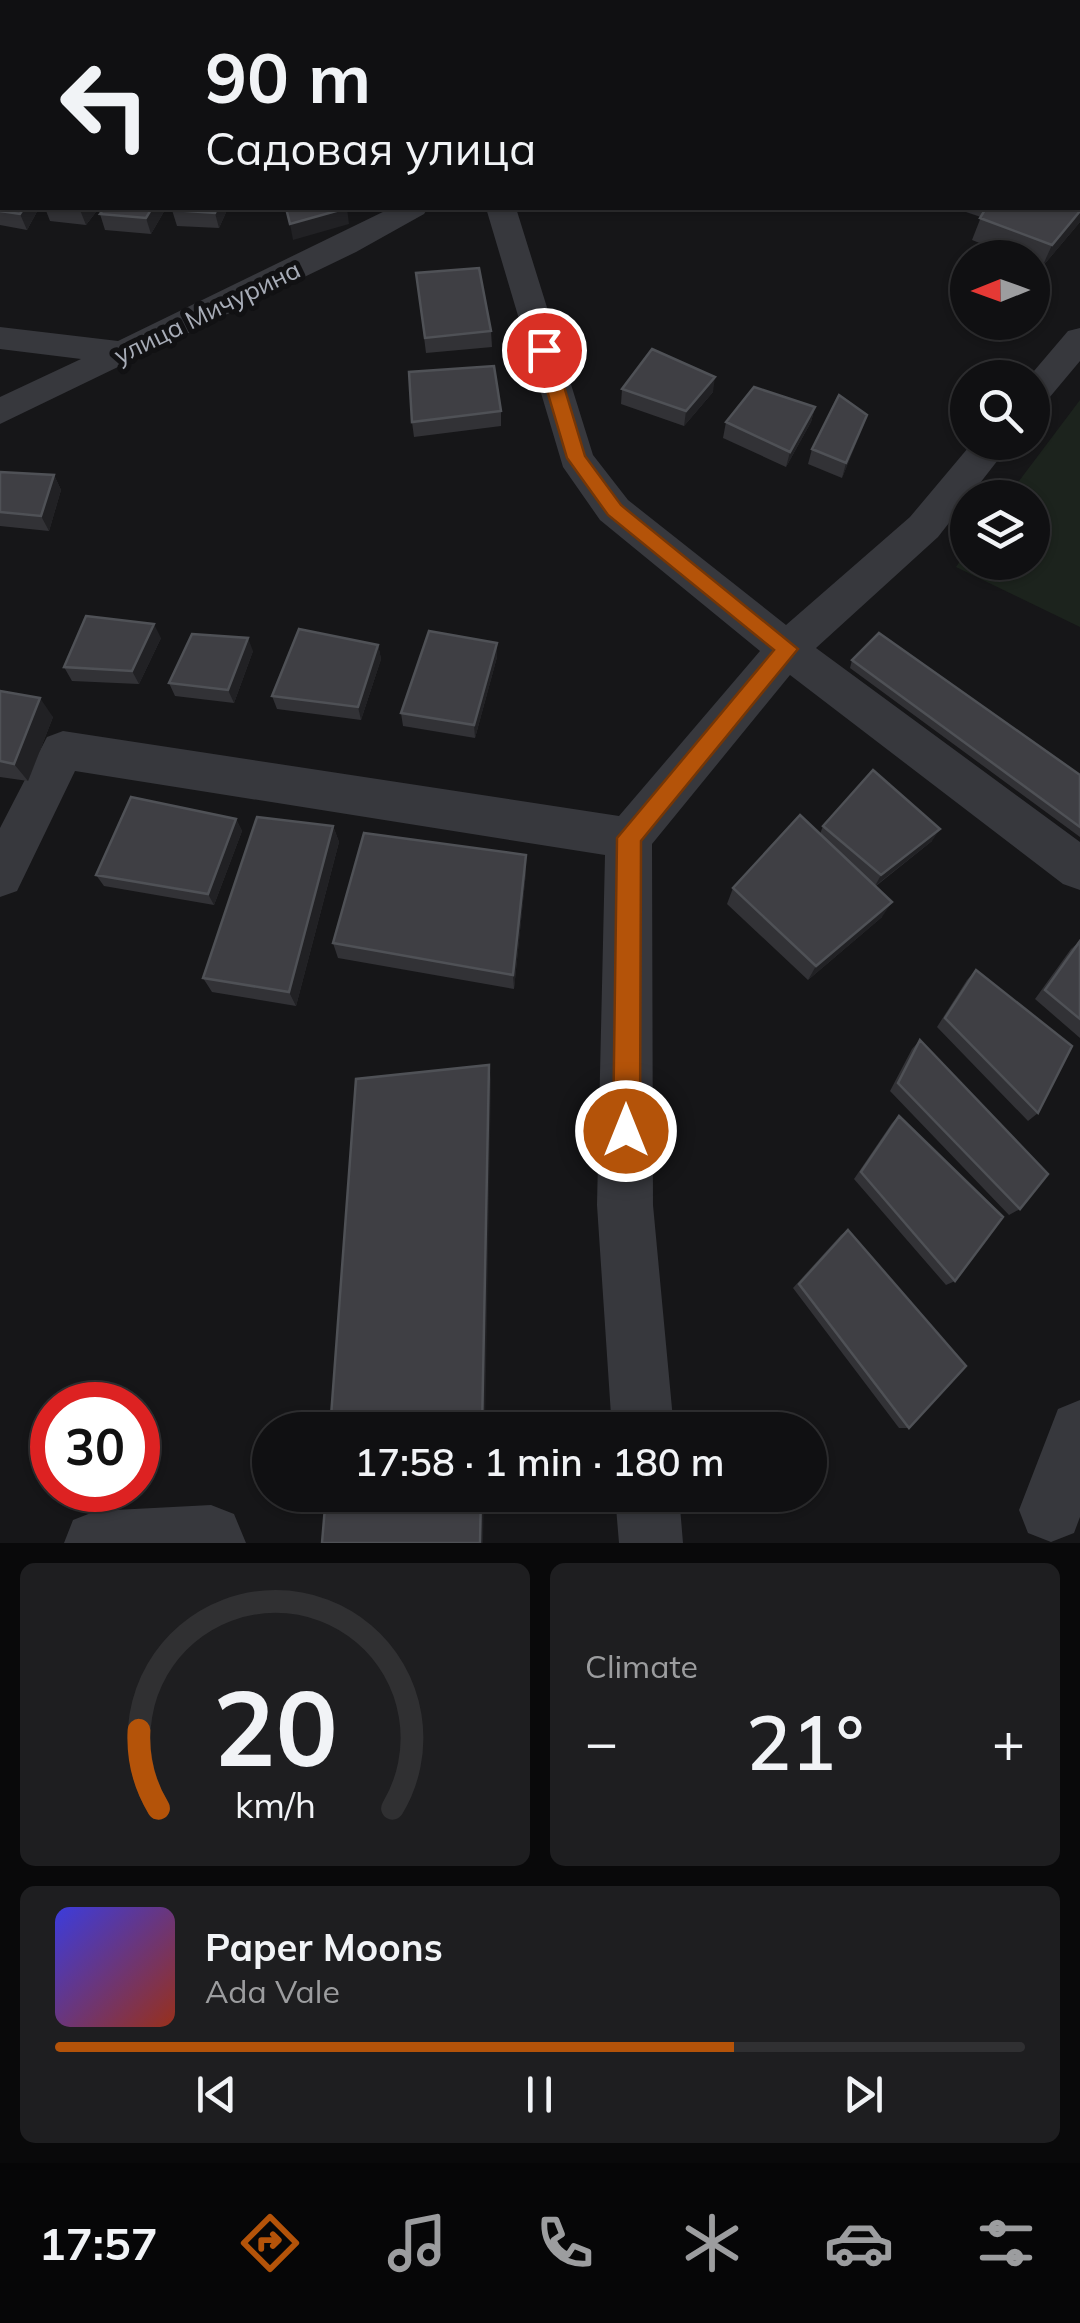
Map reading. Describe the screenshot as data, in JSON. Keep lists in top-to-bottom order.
{
  "streets": {
    "street": ["улица Мичурина"]
  },
  "north": "left",
  "page": {
    "turn": ["90 m", "Садовая улица"],
    "limit": "30",
    "trip": "17:58 · 1 min · 180 m",
    "tile": "Climate",
    "heat": ["−", "21°", "+"],
    "song": ["Paper Moons", "Ada Vale"],
    "tabs": "17:57",
    "gauge": ["20", "km/h"]
  }
}
